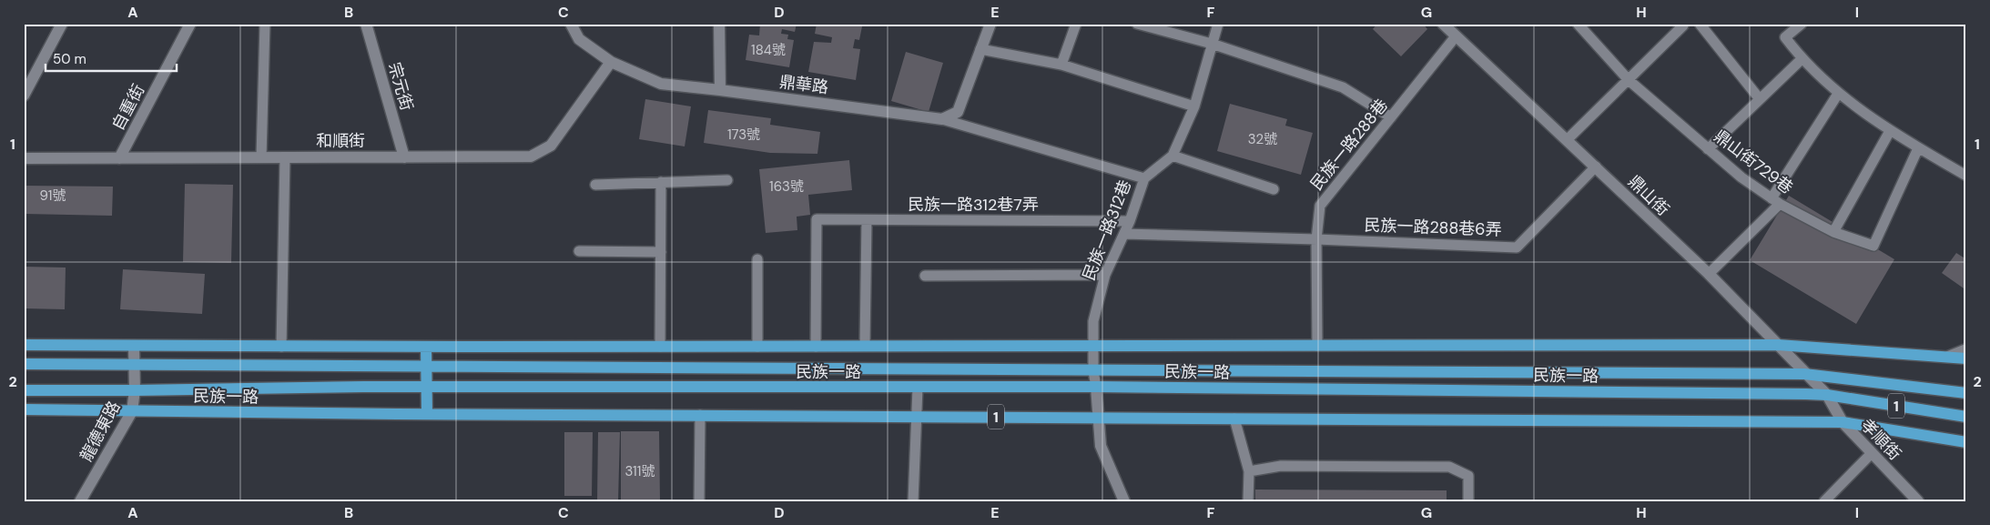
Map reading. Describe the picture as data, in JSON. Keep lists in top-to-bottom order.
{
  "streets": {
    "main road": ["民族一路", "1"],
    "street": [
      "鼎華路",
      "宗元街",
      "自重街",
      "和順街",
      "鼎山街",
      "龍德東路",
      "孝順街"
    ],
    "lane": [
      "民族一路288巷",
      "鼎山街729巷",
      "民族一路312巷7弄",
      "民族一路288巷6弄",
      "民族一路312巷"
    ]
  },
  "crossings": [
    ["鼎華路", "和順街"],
    ["宗元街", "和順街"],
    ["自重街", "和順街"],
    ["民族一路288巷", "鼎山街"],
    ["民族一路288巷", "民族一路288巷6弄"],
    ["民族一路288巷", "民族一路"],
    ["鼎山街", "民族一路288巷6弄"],
    ["鼎山街", "民族一路"],
    ["鼎山街", "孝順街"],
    ["民族一路312巷7弄", "民族一路312巷"],
    ["民族一路312巷7弄", "民族一路"],
    ["民族一路288巷6弄", "民族一路312巷"],
    ["民族一路312巷", "民族一路"],
    ["民族一路", "龍德東路"],
    ["民族一路", "孝順街"]
  ],
  "house_numbers": [
    "184號",
    "173號",
    "32號",
    "163號",
    "91號",
    "311號"
  ],
  "scale_bar": "50 m",
  "grid": {
    "columns": [
      "A",
      "B",
      "C",
      "D",
      "E",
      "F",
      "G",
      "H",
      "I"
    ],
    "rows": ["1", "2"]
  }
}
